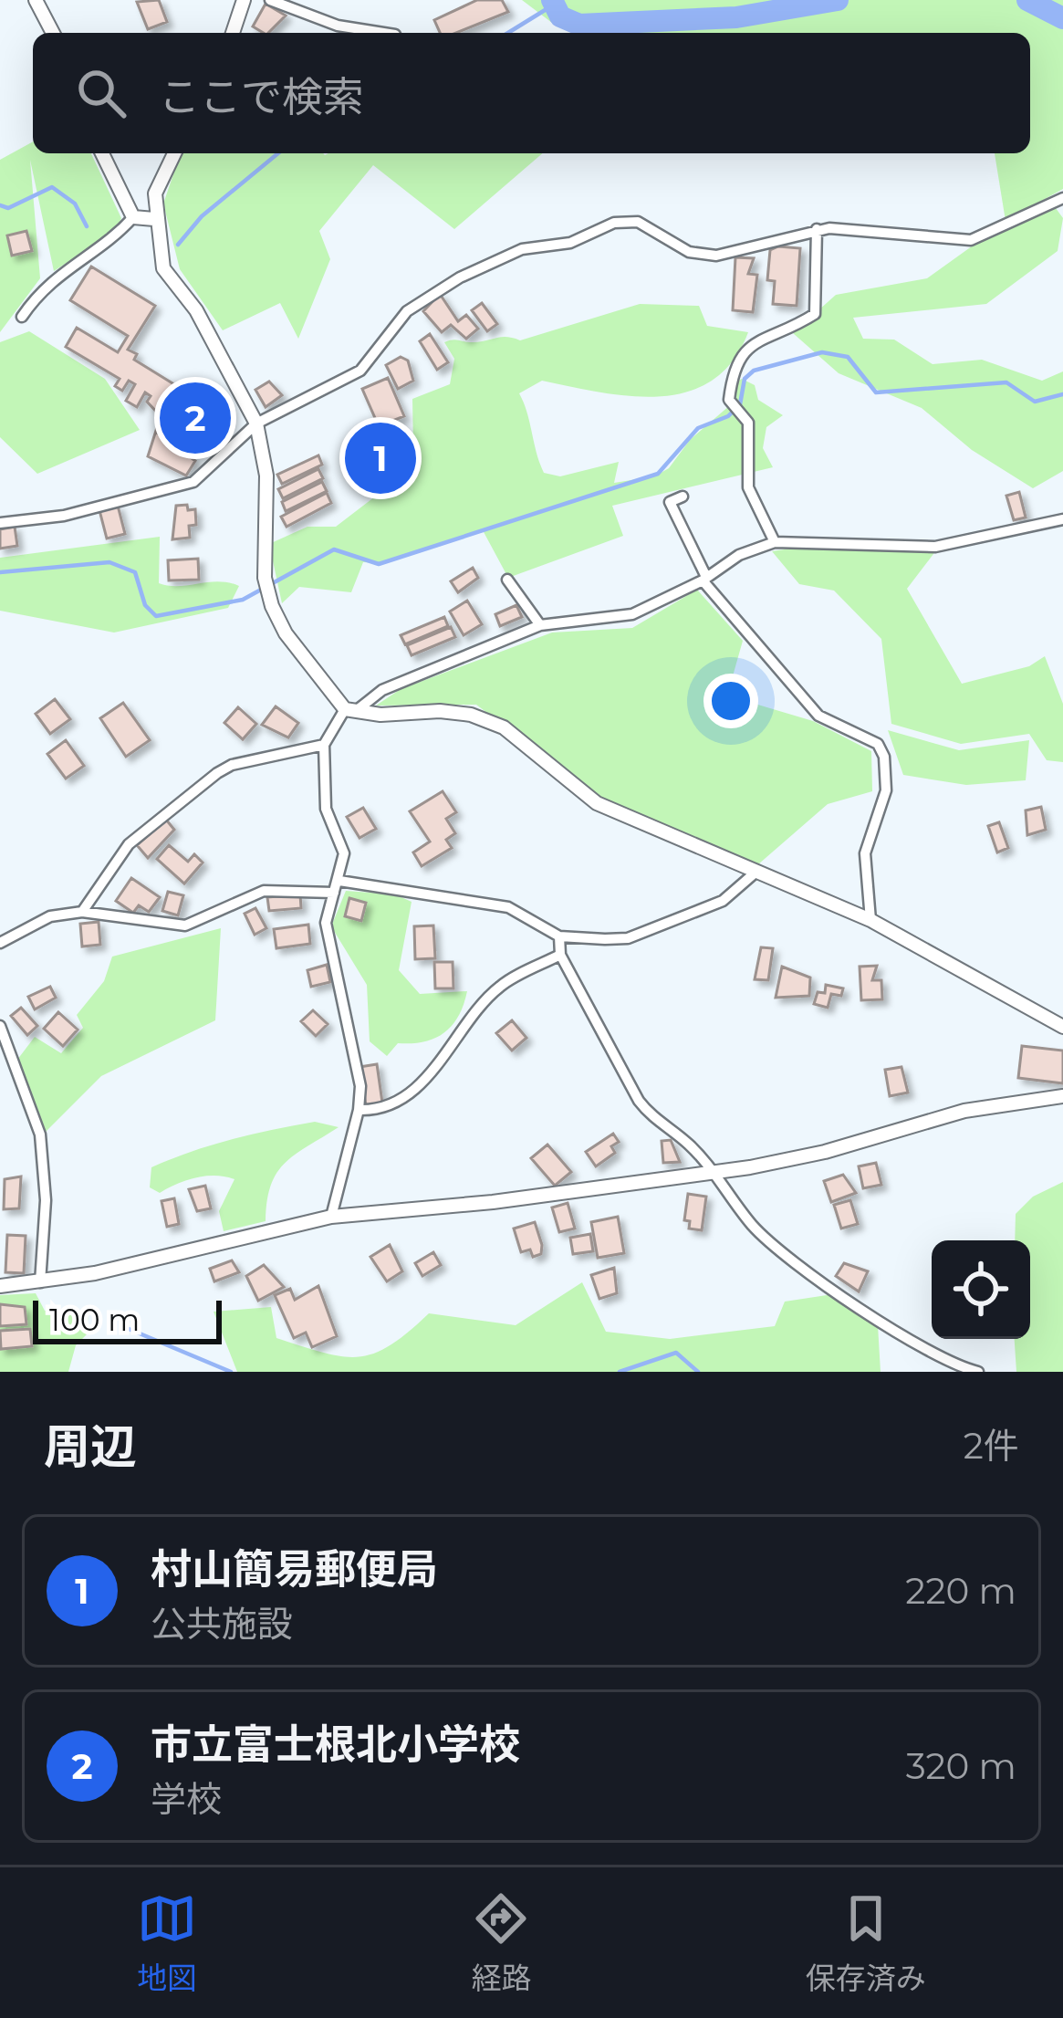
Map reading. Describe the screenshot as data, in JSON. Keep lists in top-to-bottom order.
{
  "scale_bar": "100 m",
  "page": {
    "search": "ここで検索",
    "pins": ["2", "1"],
    "scale": "100 m",
    "heading": ["周辺", "2件"],
    "list": [
      {
        "mark": "1",
        "name": "村山簡易郵便局",
        "note": "公共施設",
        "value": "220 m"
      },
      {
        "mark": "2",
        "name": "市立富士根北小学校",
        "note": "学校",
        "value": "320 m"
      }
    ],
    "nav": ["地図", "経路", "保存済み"]
  }
}
